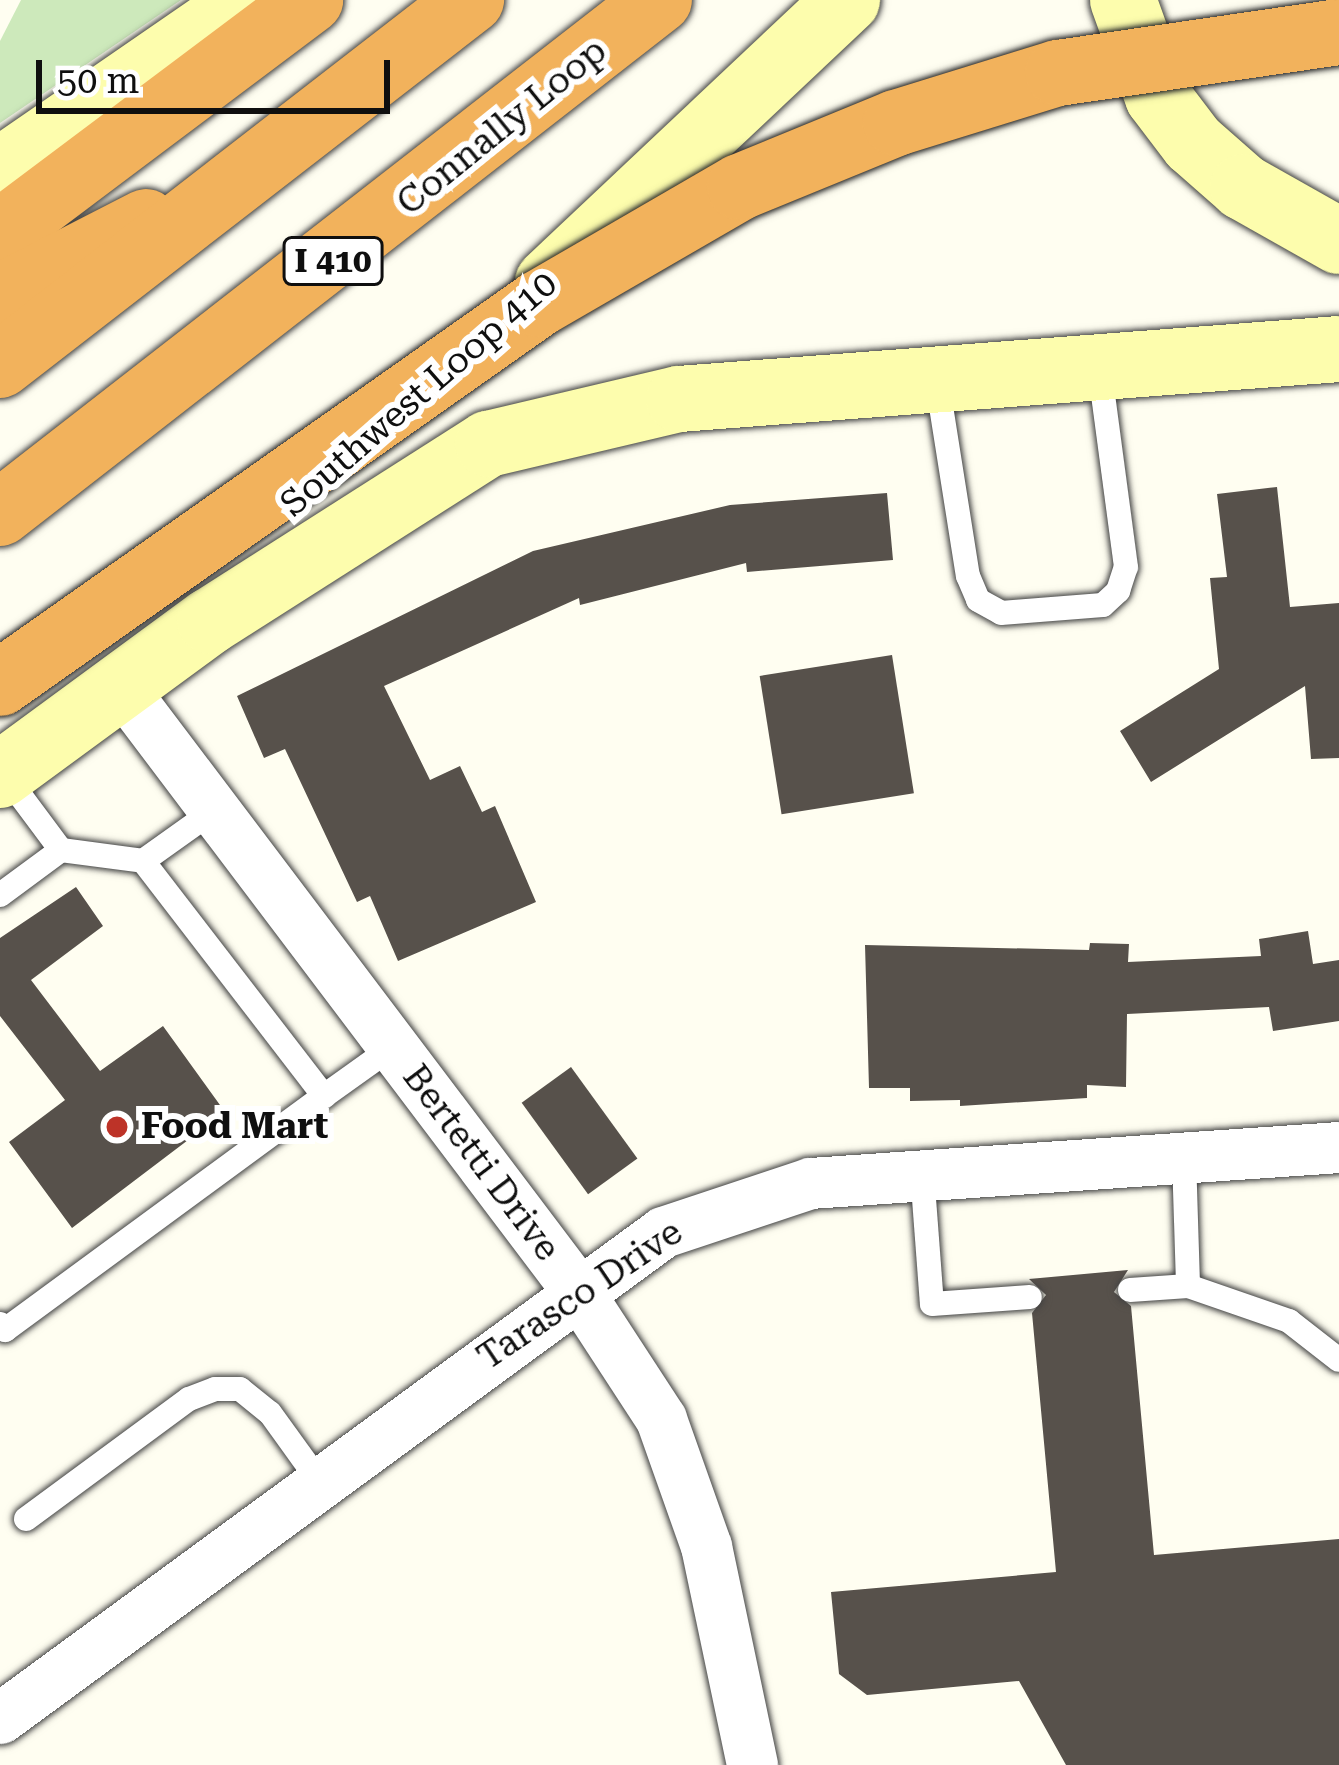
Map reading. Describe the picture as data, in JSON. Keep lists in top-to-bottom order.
{
  "streets": {
    "highway": ["Connally Loop", "I 410"],
    "main road": ["Southwest Loop 410"],
    "street": ["Bertetti Drive", "Tarasco Drive"]
  },
  "crossings": [
    ["Southwest Loop 410", "Bertetti Drive"],
    ["Bertetti Drive", "Tarasco Drive"]
  ],
  "places": ["Food Mart"],
  "scale_bar": "50 m"
}
